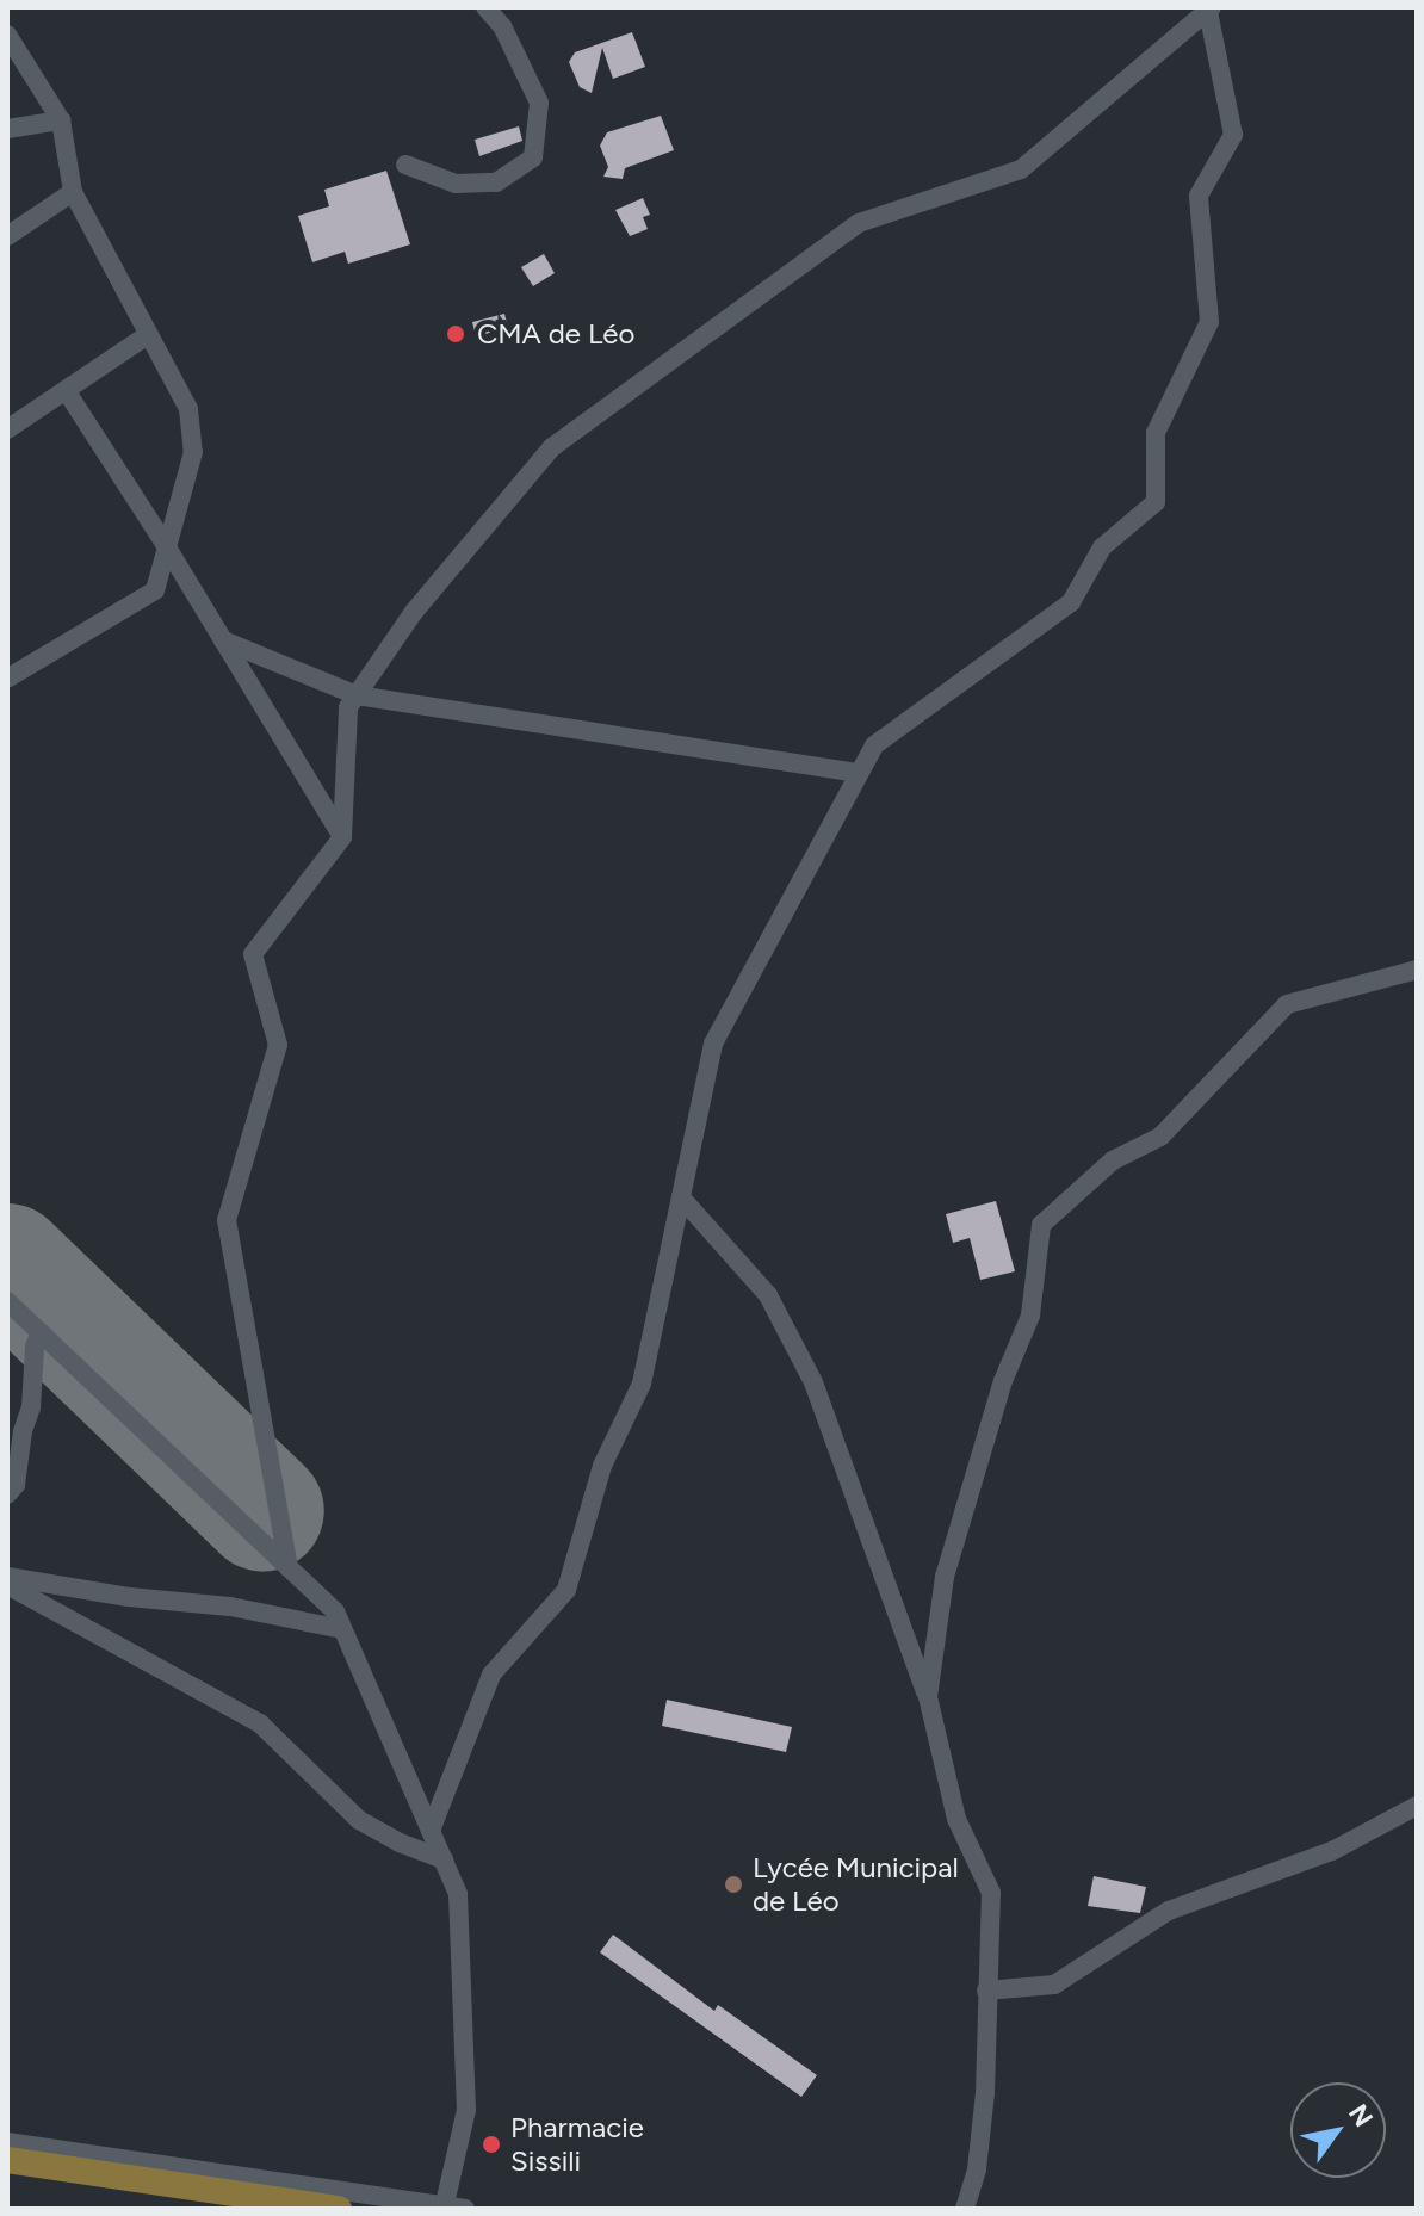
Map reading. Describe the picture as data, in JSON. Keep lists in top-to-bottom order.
{
  "places": ["CMA de Léo", "Lycée Municipal de Léo", "Pharmacie Sissili"],
  "north": "top right"
}
